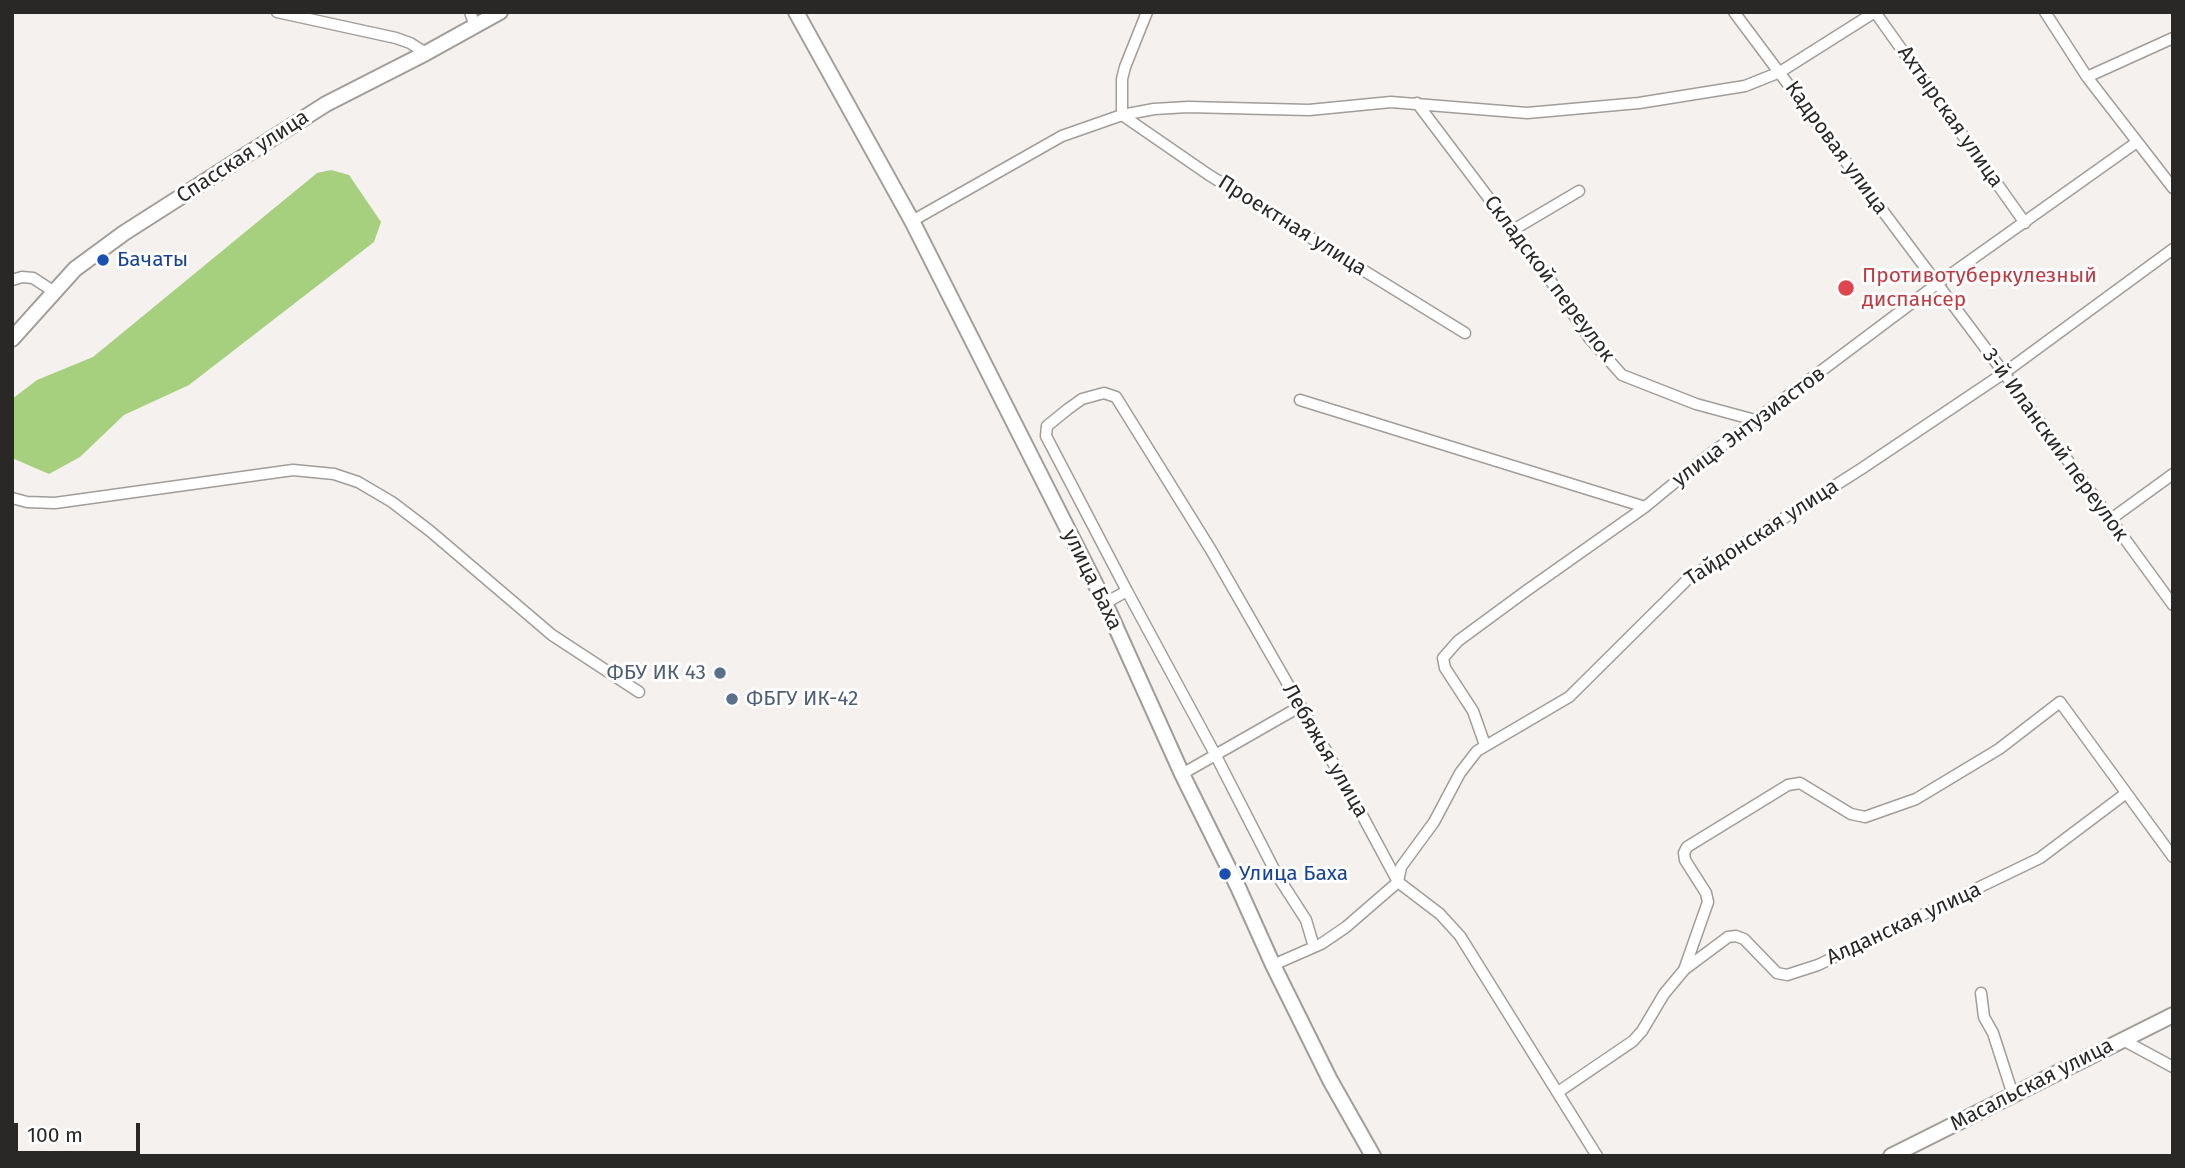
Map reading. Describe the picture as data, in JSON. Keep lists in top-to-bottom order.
{
  "streets": {
    "street": [
      "Ахтырская улица",
      "Кадровая улица",
      "Спасская улица",
      "Проектная улица",
      "Складской переулок",
      "улица Энтузиастов",
      "3-й Иланский переулок",
      "Тайдонская улица",
      "улица Баха",
      "Лебяжья улица",
      "Алданская улица",
      "Масальская улица"
    ]
  },
  "crossings": [
    ["Ахтырская улица", "улица Энтузиастов"],
    ["Кадровая улица", "улица Энтузиастов"],
    ["Кадровая улица", "3-й Иланский переулок"],
    ["Складской переулок", "улица Энтузиастов"],
    ["улица Энтузиастов", "3-й Иланский переулок"],
    ["улица Энтузиастов", "Тайдонская улица"],
    ["3-й Иланский переулок", "Тайдонская улица"],
    ["Тайдонская улица", "улица Баха"],
    ["Тайдонская улица", "Лебяжья улица"]
  ],
  "places": [
    "Бачаты",
    "Противотуберкулезный диспансер",
    "ФБУ ИК 43",
    "ФБГУ ИК-42",
    "Улица Баха"
  ],
  "scale_bar": "100 m"
}
